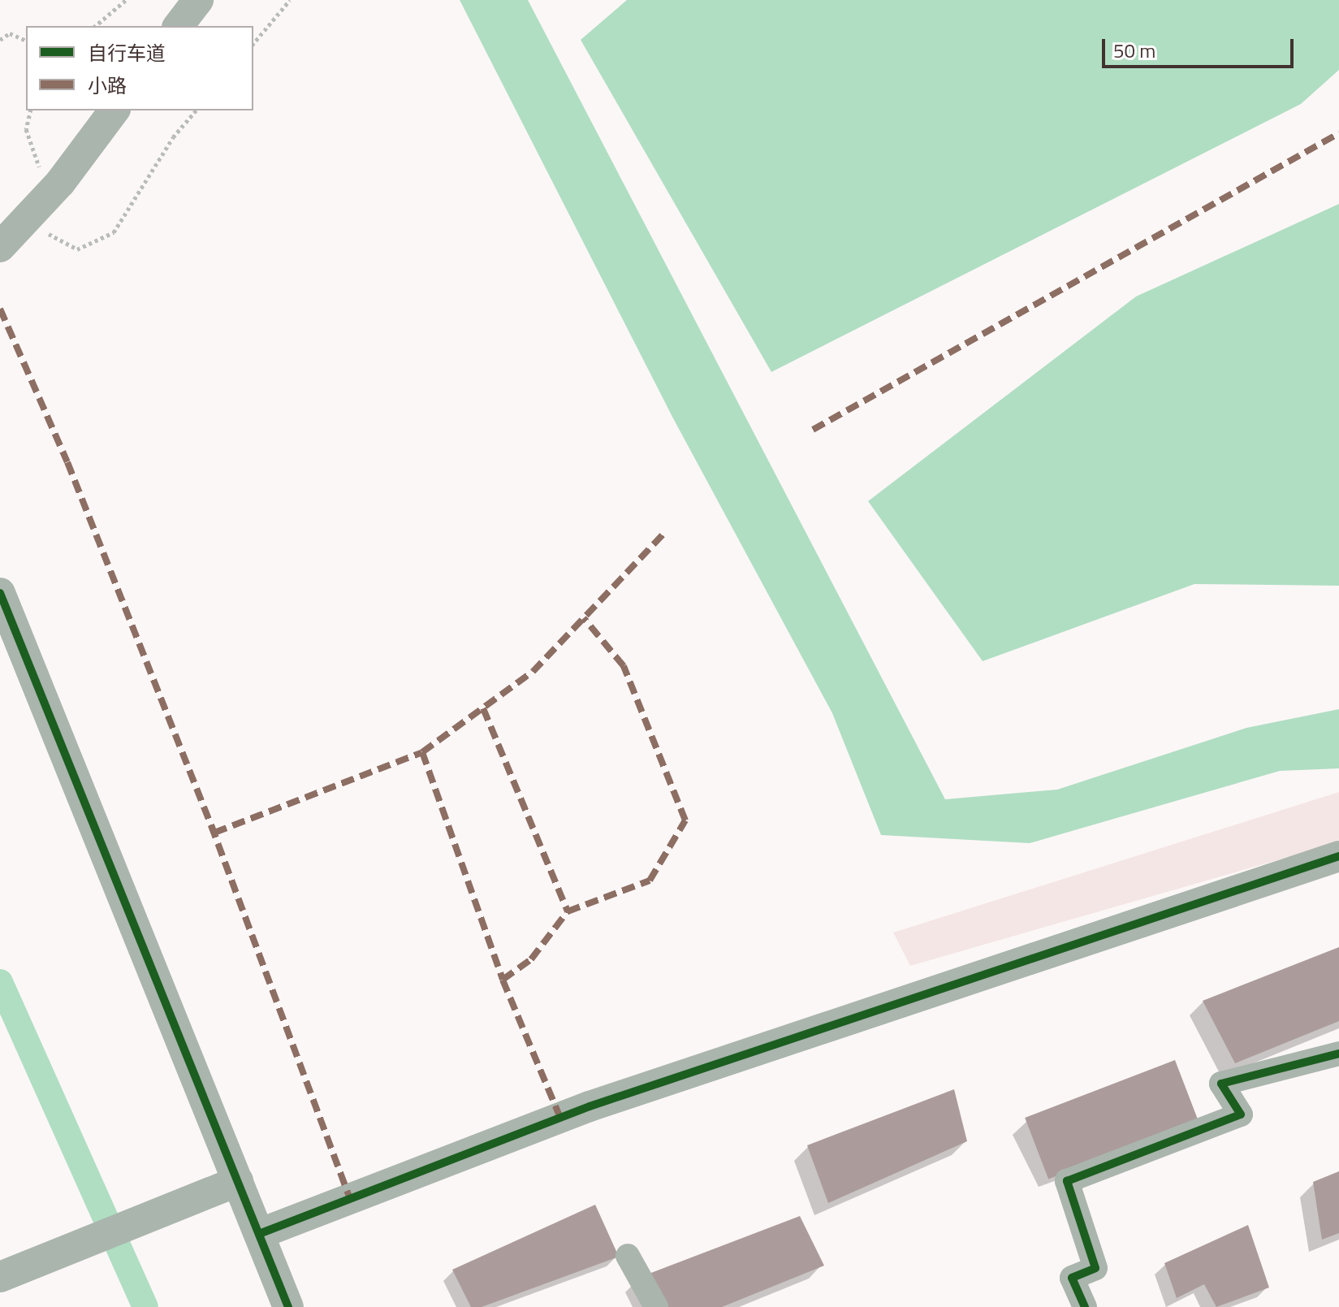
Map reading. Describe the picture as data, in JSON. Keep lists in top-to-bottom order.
{
  "legend": ["自行车道", "小路"],
  "scale_bar": "50 m"
}
